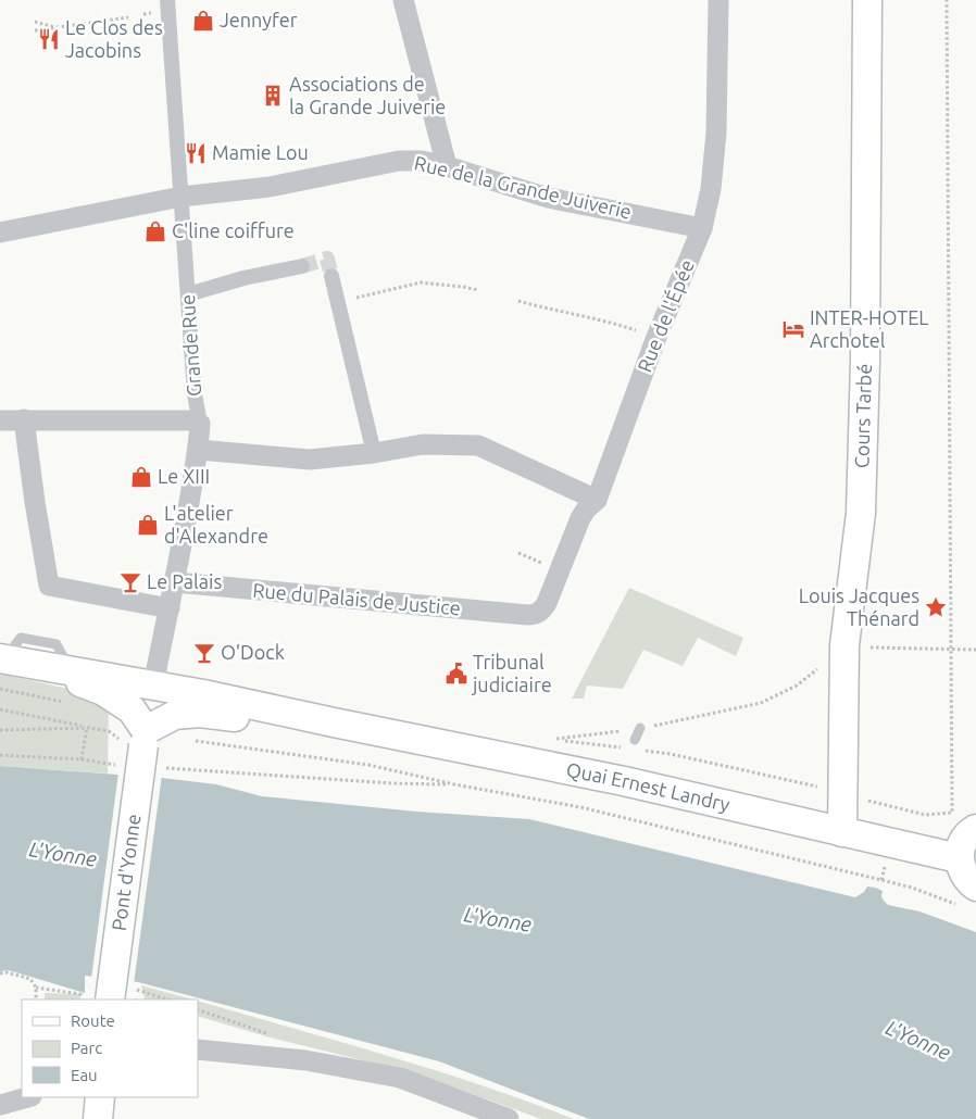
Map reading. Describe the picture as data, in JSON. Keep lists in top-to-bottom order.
{
  "streets": {
    "main road": ["Cours Tarbé", "Quai Ernest Landry", "Pont d'Yonne"],
    "street": [
      "Rue de la Grande Juiverie",
      "Rue de l'Épée",
      "Grande Rue",
      "Rue du Palais de Justice"
    ]
  },
  "crossings": [
    ["Rue de la Grande Juiverie", "Rue de l'Épée"],
    ["Rue de la Grande Juiverie", "Grande Rue"],
    ["Rue de l'Épée", "Rue du Palais de Justice"],
    ["Grande Rue", "Rue du Palais de Justice"],
    ["Grande Rue", "Quai Ernest Landry"],
    ["Cours Tarbé", "Quai Ernest Landry"],
    ["Quai Ernest Landry", "Pont d'Yonne"]
  ],
  "water": ["L'Yonne"],
  "places": {
    "shop": [
      "Jennyfer",
      "C'line coiffure",
      "Le XIII",
      "L'atelier d'Alexandre"
    ],
    "restaurant": ["Le Clos des Jacobins", "Mamie Lou"],
    "building": ["Associations de la Grande Juiverie"],
    "hotel": ["INTER-HOTEL Archotel"],
    "bar": ["Le Palais", "O'Dock"],
    "place": ["Louis Jacques Thénard"],
    "public building": ["Tribunal judiciaire"]
  },
  "legend": ["Route", "Parc", "Eau"]
}
